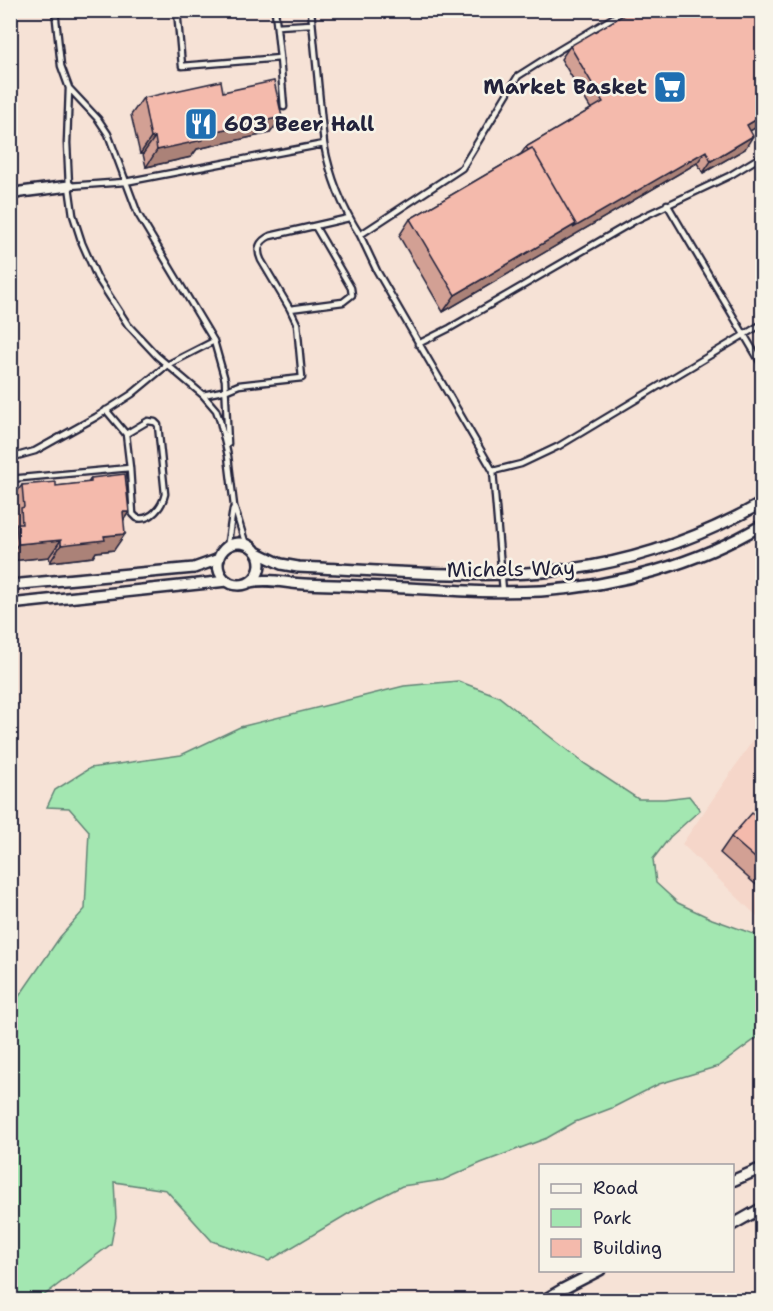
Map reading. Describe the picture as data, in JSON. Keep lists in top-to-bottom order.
{
  "streets": {
    "street": ["Michels Way"]
  },
  "places": {
    "supermarket": ["Market Basket"],
    "restaurant": ["603 Beer Hall"]
  },
  "legend": ["Road", "Park", "Building"]
}
